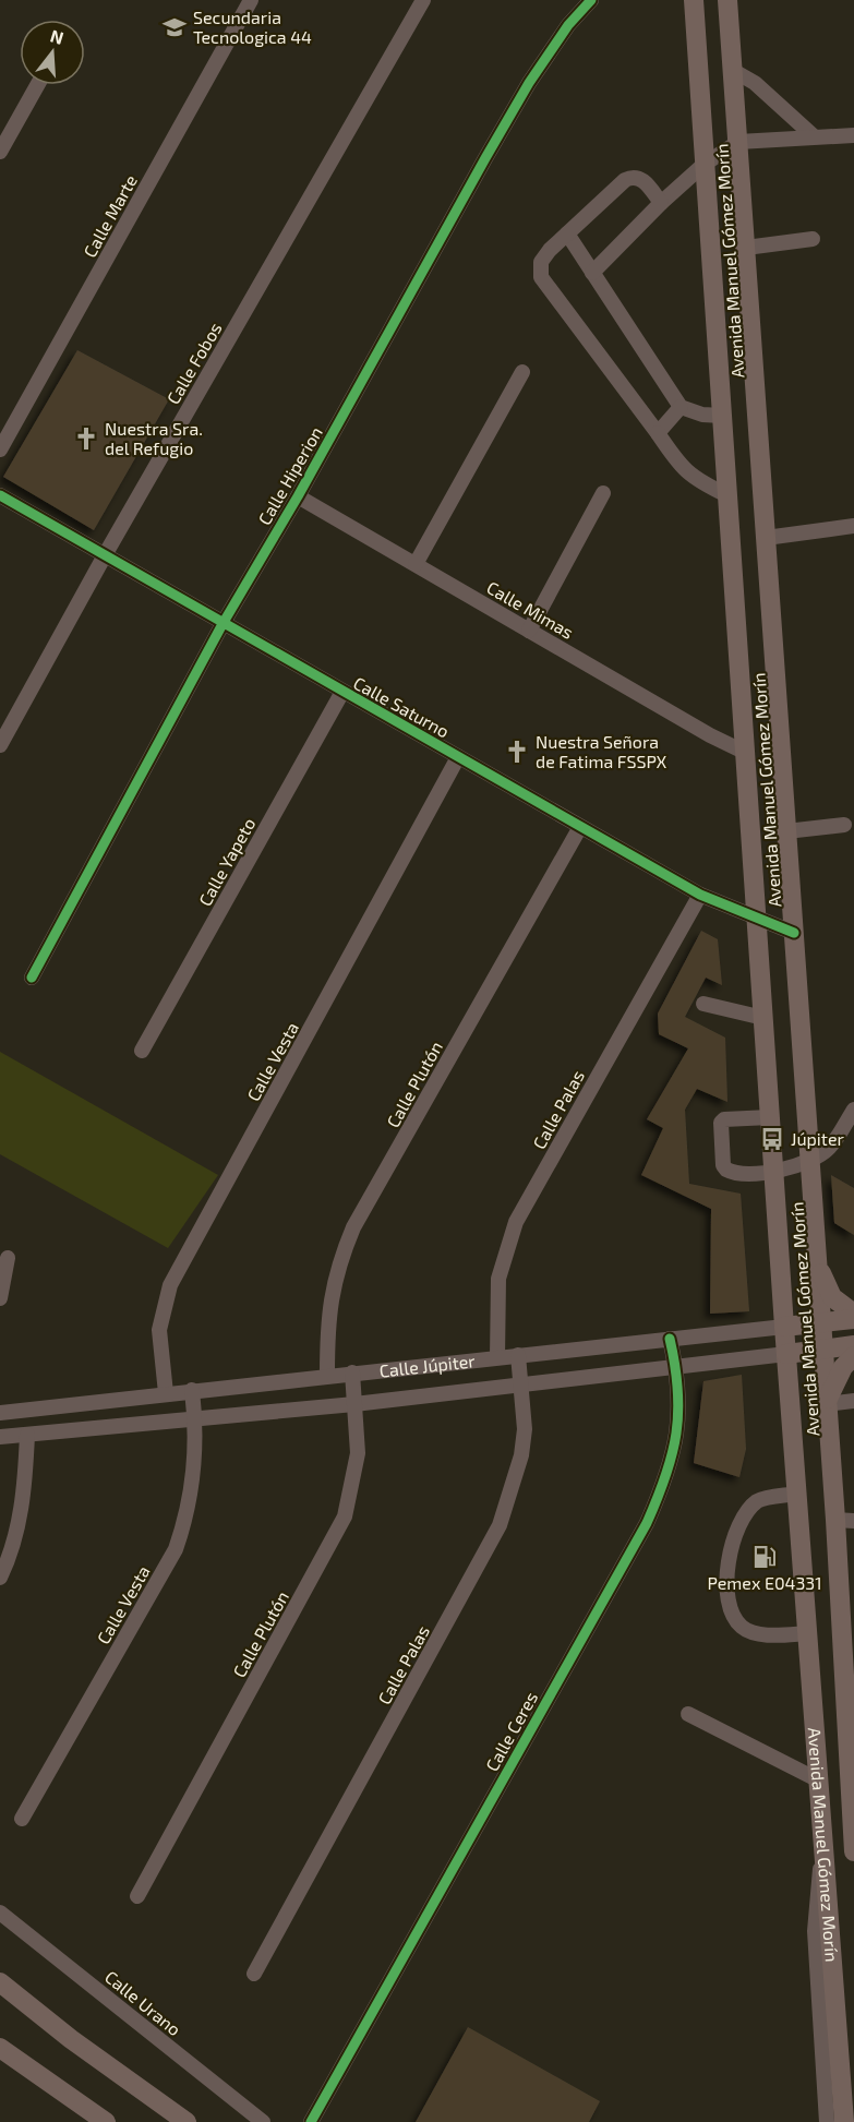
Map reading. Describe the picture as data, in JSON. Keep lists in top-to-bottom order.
{
  "streets": {
    "main road": ["Avenida Manuel Gómez Morín", "Calle Júpiter"],
    "street": [
      "Calle Marte",
      "Calle Fobos",
      "Calle Hiperion",
      "Calle Mimas",
      "Calle Saturno",
      "Calle Yapeto",
      "Calle Vesta",
      "Calle Plutón",
      "Calle Palas",
      "Calle Ceres",
      "Calle Urano"
    ]
  },
  "crossings": [
    ["Avenida Manuel Gómez Morín", "Calle Mimas"],
    ["Avenida Manuel Gómez Morín", "Calle Saturno"],
    ["Avenida Manuel Gómez Morín", "Calle Júpiter"],
    ["Calle Fobos", "Calle Saturno"],
    ["Calle Hiperion", "Calle Mimas"],
    ["Calle Hiperion", "Calle Saturno"],
    ["Calle Saturno", "Calle Yapeto"],
    ["Calle Saturno", "Calle Vesta"],
    ["Calle Saturno", "Calle Plutón"],
    ["Calle Saturno", "Calle Palas"],
    ["Calle Vesta", "Calle Júpiter"],
    ["Calle Plutón", "Calle Júpiter"],
    ["Calle Palas", "Calle Júpiter"],
    ["Calle Júpiter", "Calle Ceres"]
  ],
  "places": {
    "school or university": ["Secundaria Tecnologica 44"],
    "church": ["Nuestra Sra. del Refugio", "Nuestra Señora de Fatima FSSPX"],
    "bus stop": ["Júpiter"],
    "fuel station": ["Pemex E04331"]
  },
  "north": "top"
}
